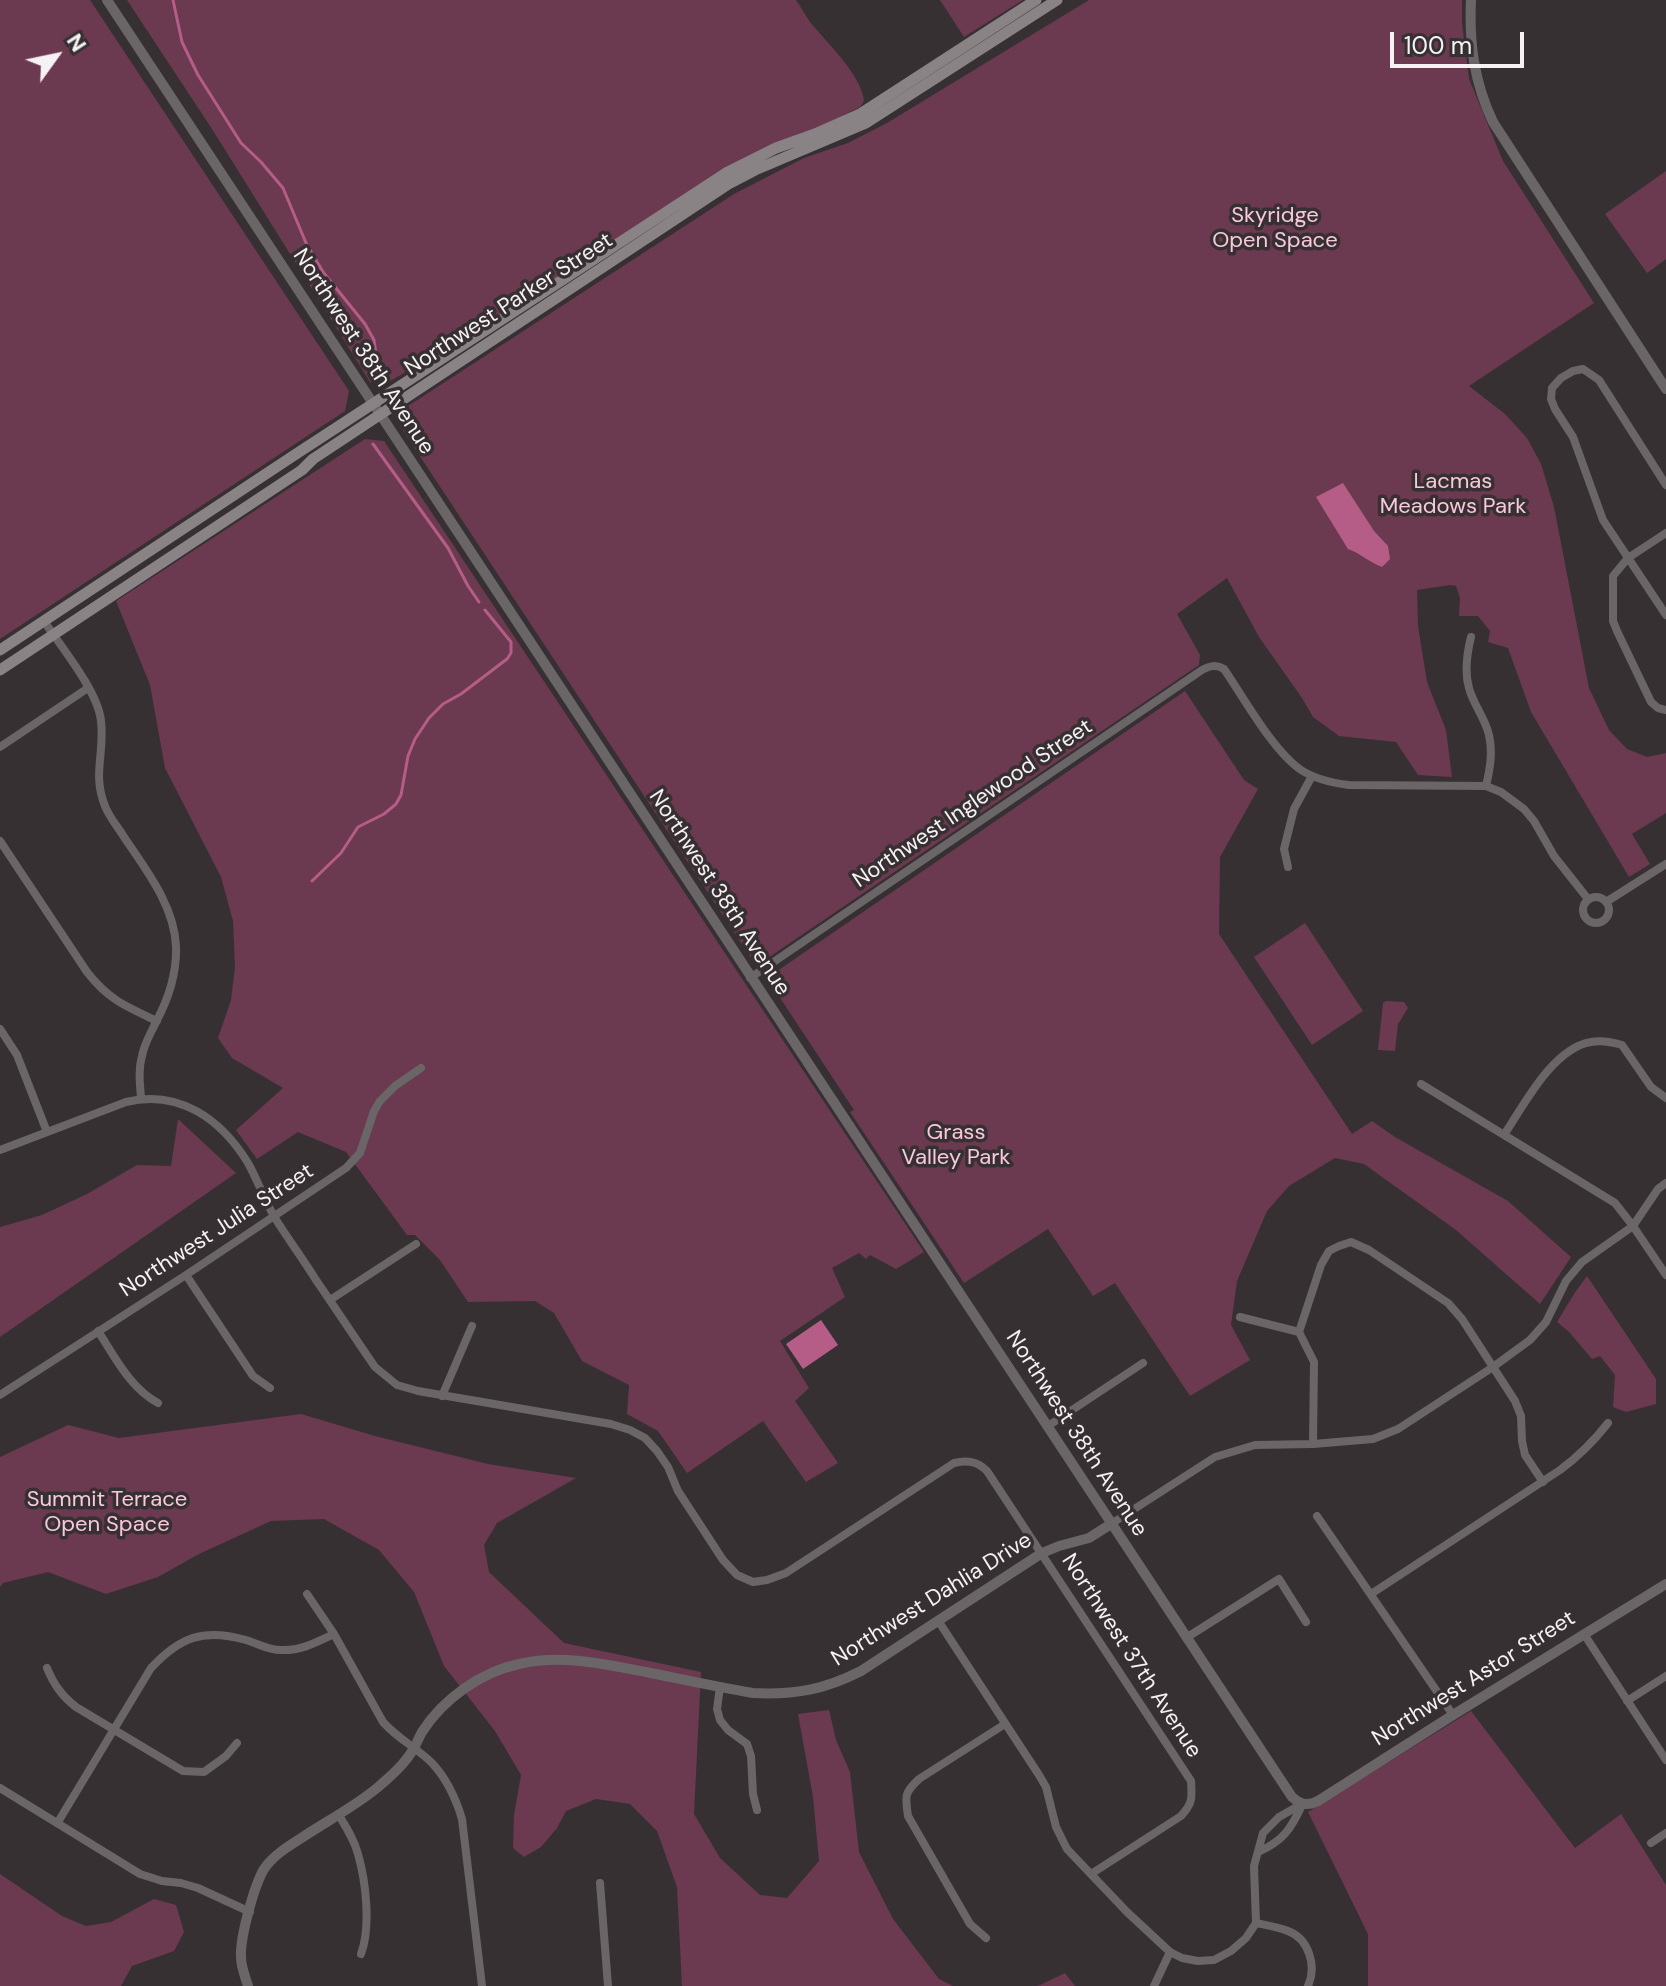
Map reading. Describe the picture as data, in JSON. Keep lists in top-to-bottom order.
{
  "streets": {
    "main road": ["Northwest Parker Street"],
    "street": [
      "Northwest 38th Avenue",
      "Northwest Inglewood Street",
      "Northwest Julia Street",
      "Northwest Dahlia Drive",
      "Northwest 37th Avenue",
      "Northwest Astor Street"
    ]
  },
  "crossings": [
    ["Northwest Parker Street", "Northwest 38th Avenue"],
    ["Northwest 38th Avenue", "Northwest Inglewood Street"],
    ["Northwest 38th Avenue", "Northwest Dahlia Drive"],
    ["Northwest 38th Avenue", "Northwest Astor Street"],
    ["Northwest Dahlia Drive", "Northwest 37th Avenue"]
  ],
  "parks": [
    "Skyridge Open Space",
    "Lacmas Meadows Park",
    "Grass Valley Park",
    "Summit Terrace Open Space"
  ],
  "scale_bar": "100 m",
  "north": "top right"
}
